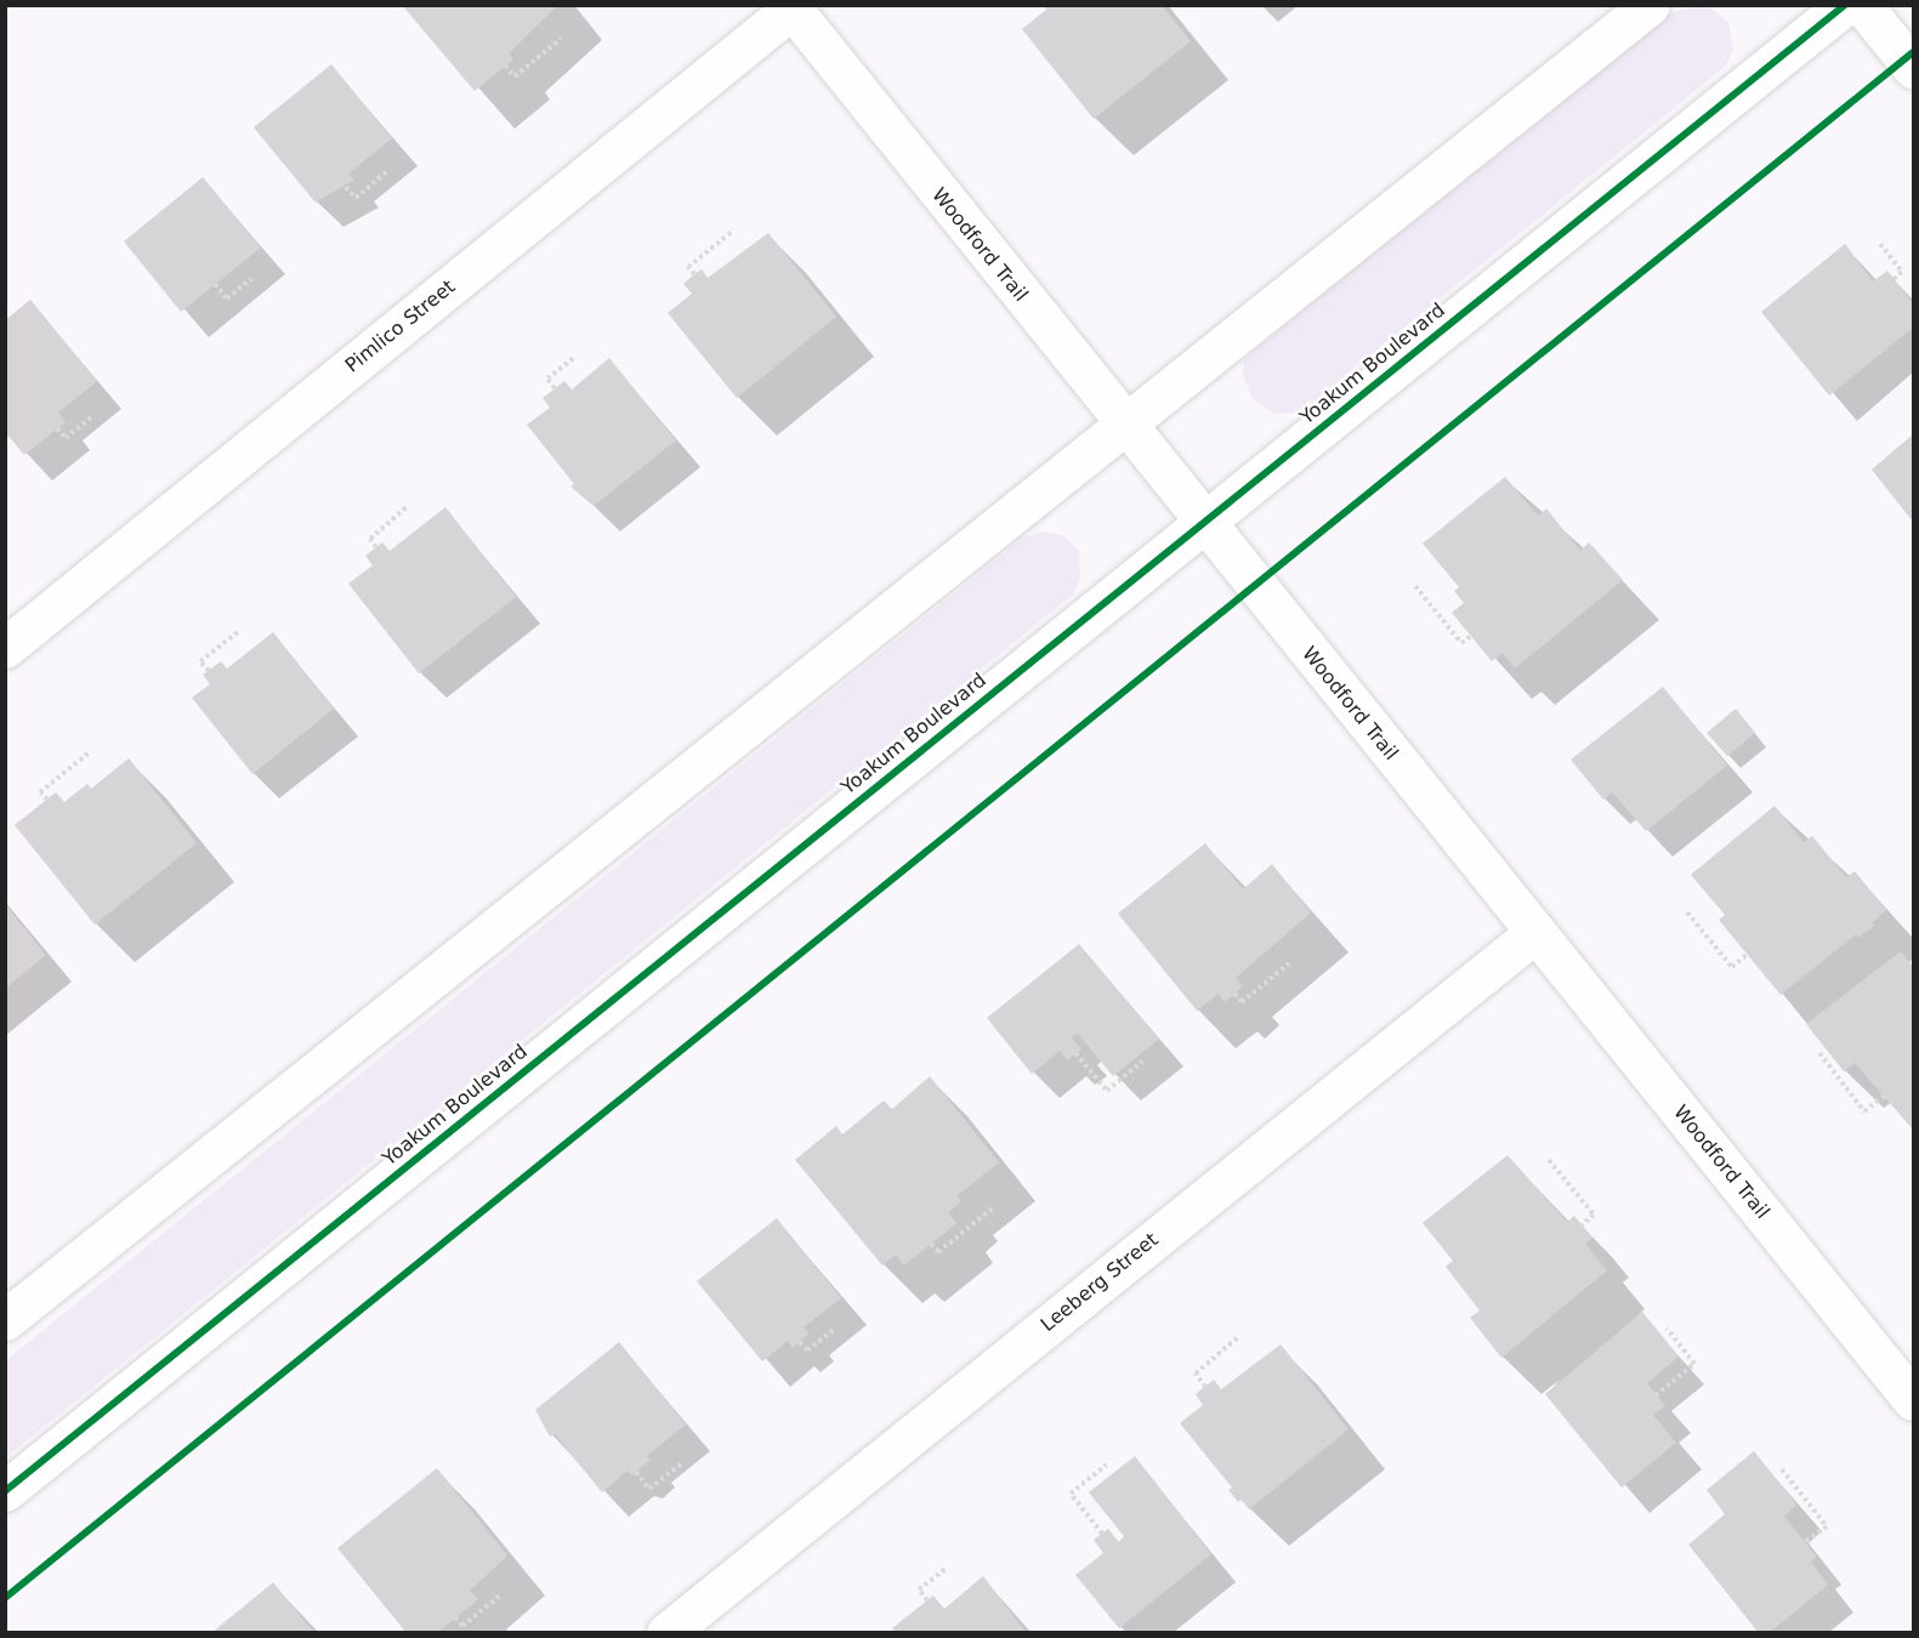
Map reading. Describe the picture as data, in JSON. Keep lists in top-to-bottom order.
{
  "streets": {
    "street": [
      "Woodford Trail",
      "Pimlico Street",
      "Yoakum Boulevard",
      "Leeberg Street"
    ]
  },
  "crossings": [
    ["Woodford Trail", "Pimlico Street"],
    ["Woodford Trail", "Yoakum Boulevard"],
    ["Woodford Trail", "Leeberg Street"]
  ]
}
